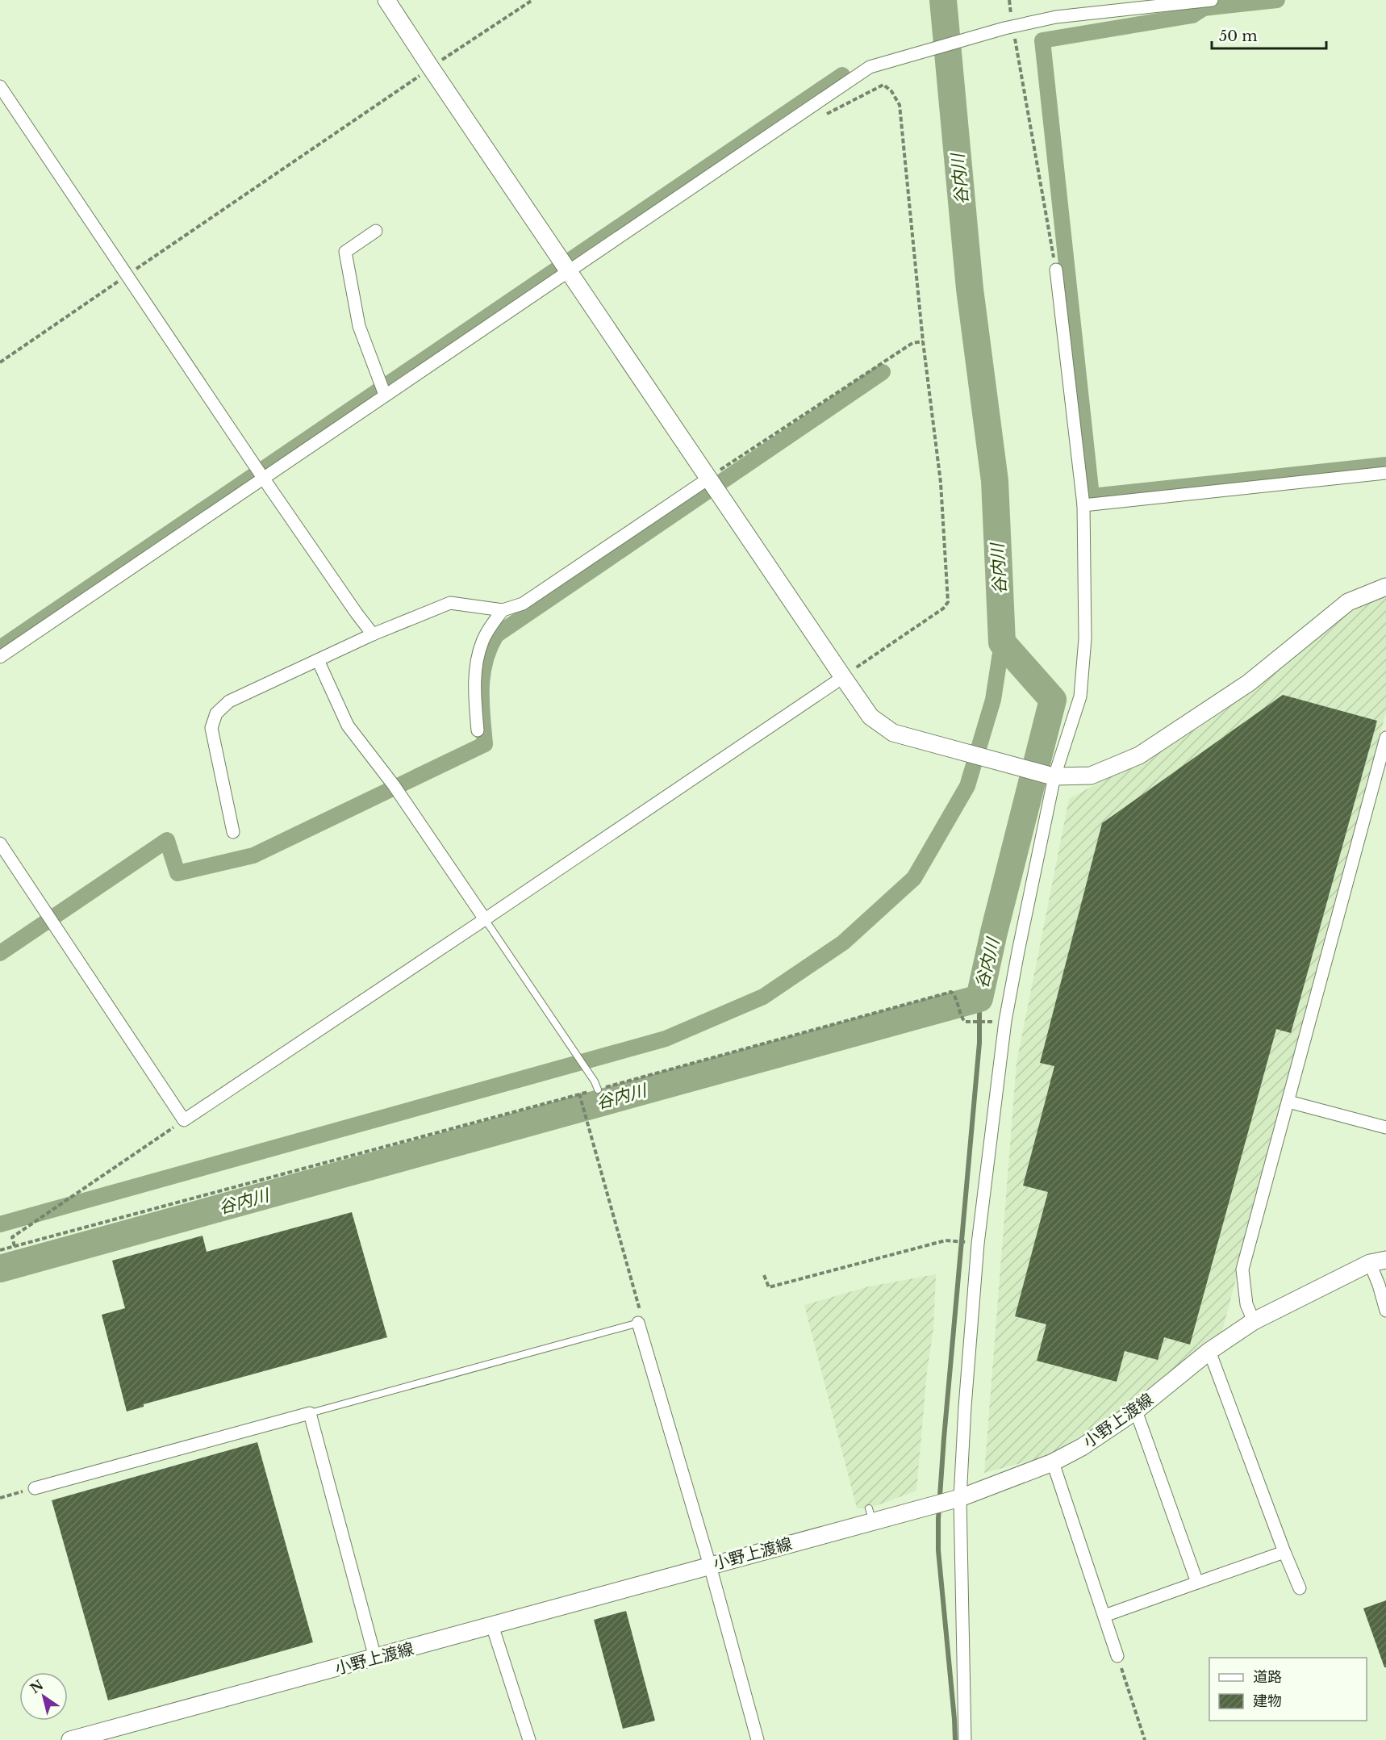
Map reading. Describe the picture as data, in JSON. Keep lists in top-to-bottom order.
{
  "streets": {
    "street": ["小野上渡線"]
  },
  "water": ["谷内川"],
  "legend": ["道路", "建物"],
  "scale_bar": "50 m",
  "north": "top left"
}
